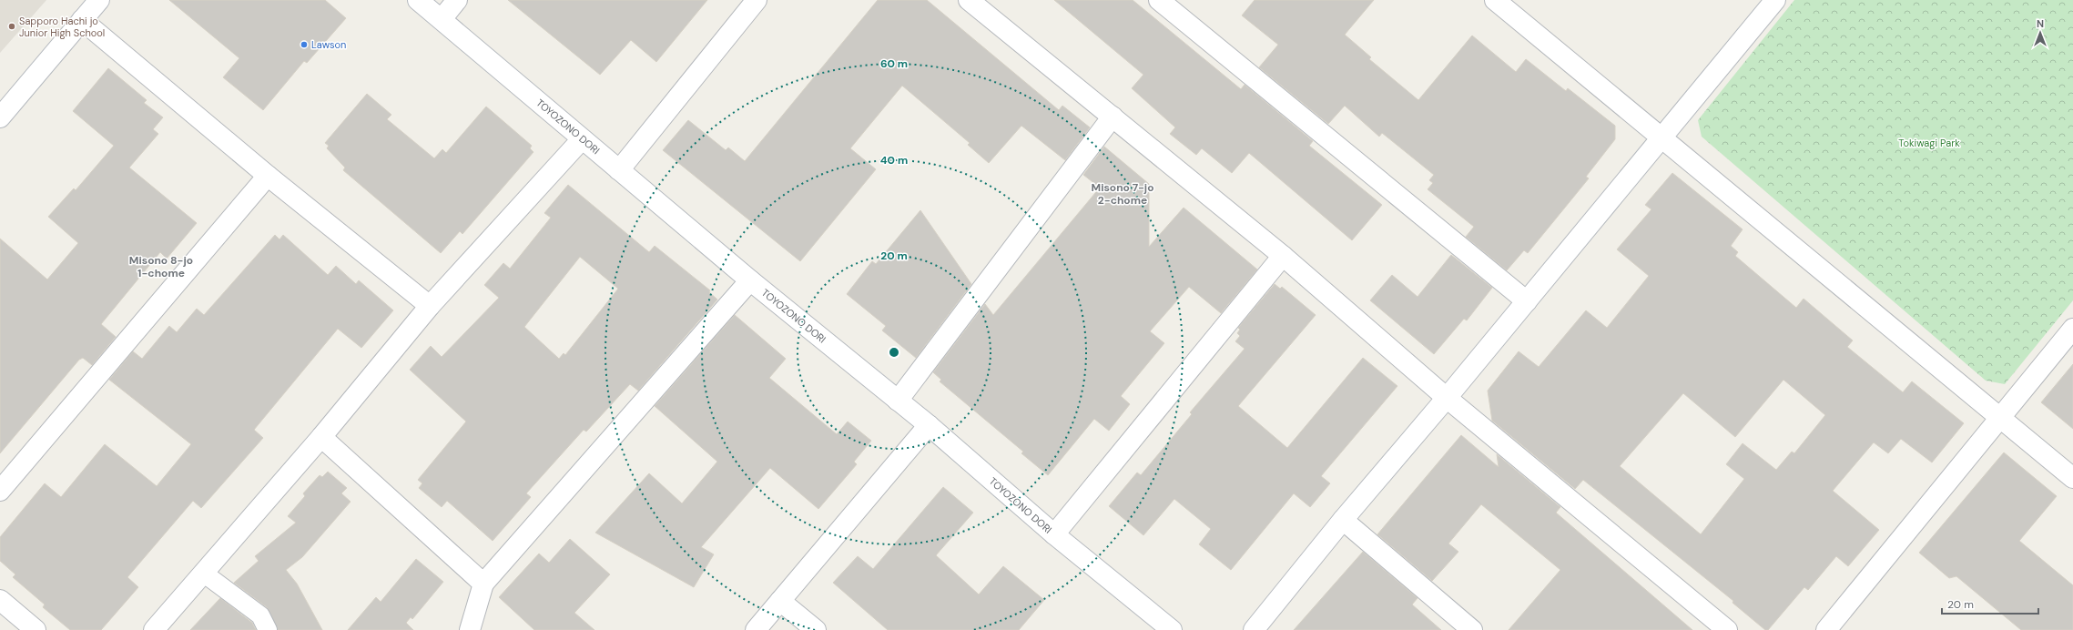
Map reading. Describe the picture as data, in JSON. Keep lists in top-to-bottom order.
{
  "streets": {
    "street": ["TOYOZONO DORI"]
  },
  "districts": ["Misono 7-jo 2-chome", "Misono 8-jo 1-chome"],
  "parks": ["Tokiwagi Park"],
  "places": ["Sapporo Hachi jo Junior High School", "Lawson"],
  "scale_bar": "20 m",
  "north": "top",
  "rings": ["60 m", "40 m", "20 m"]
}
